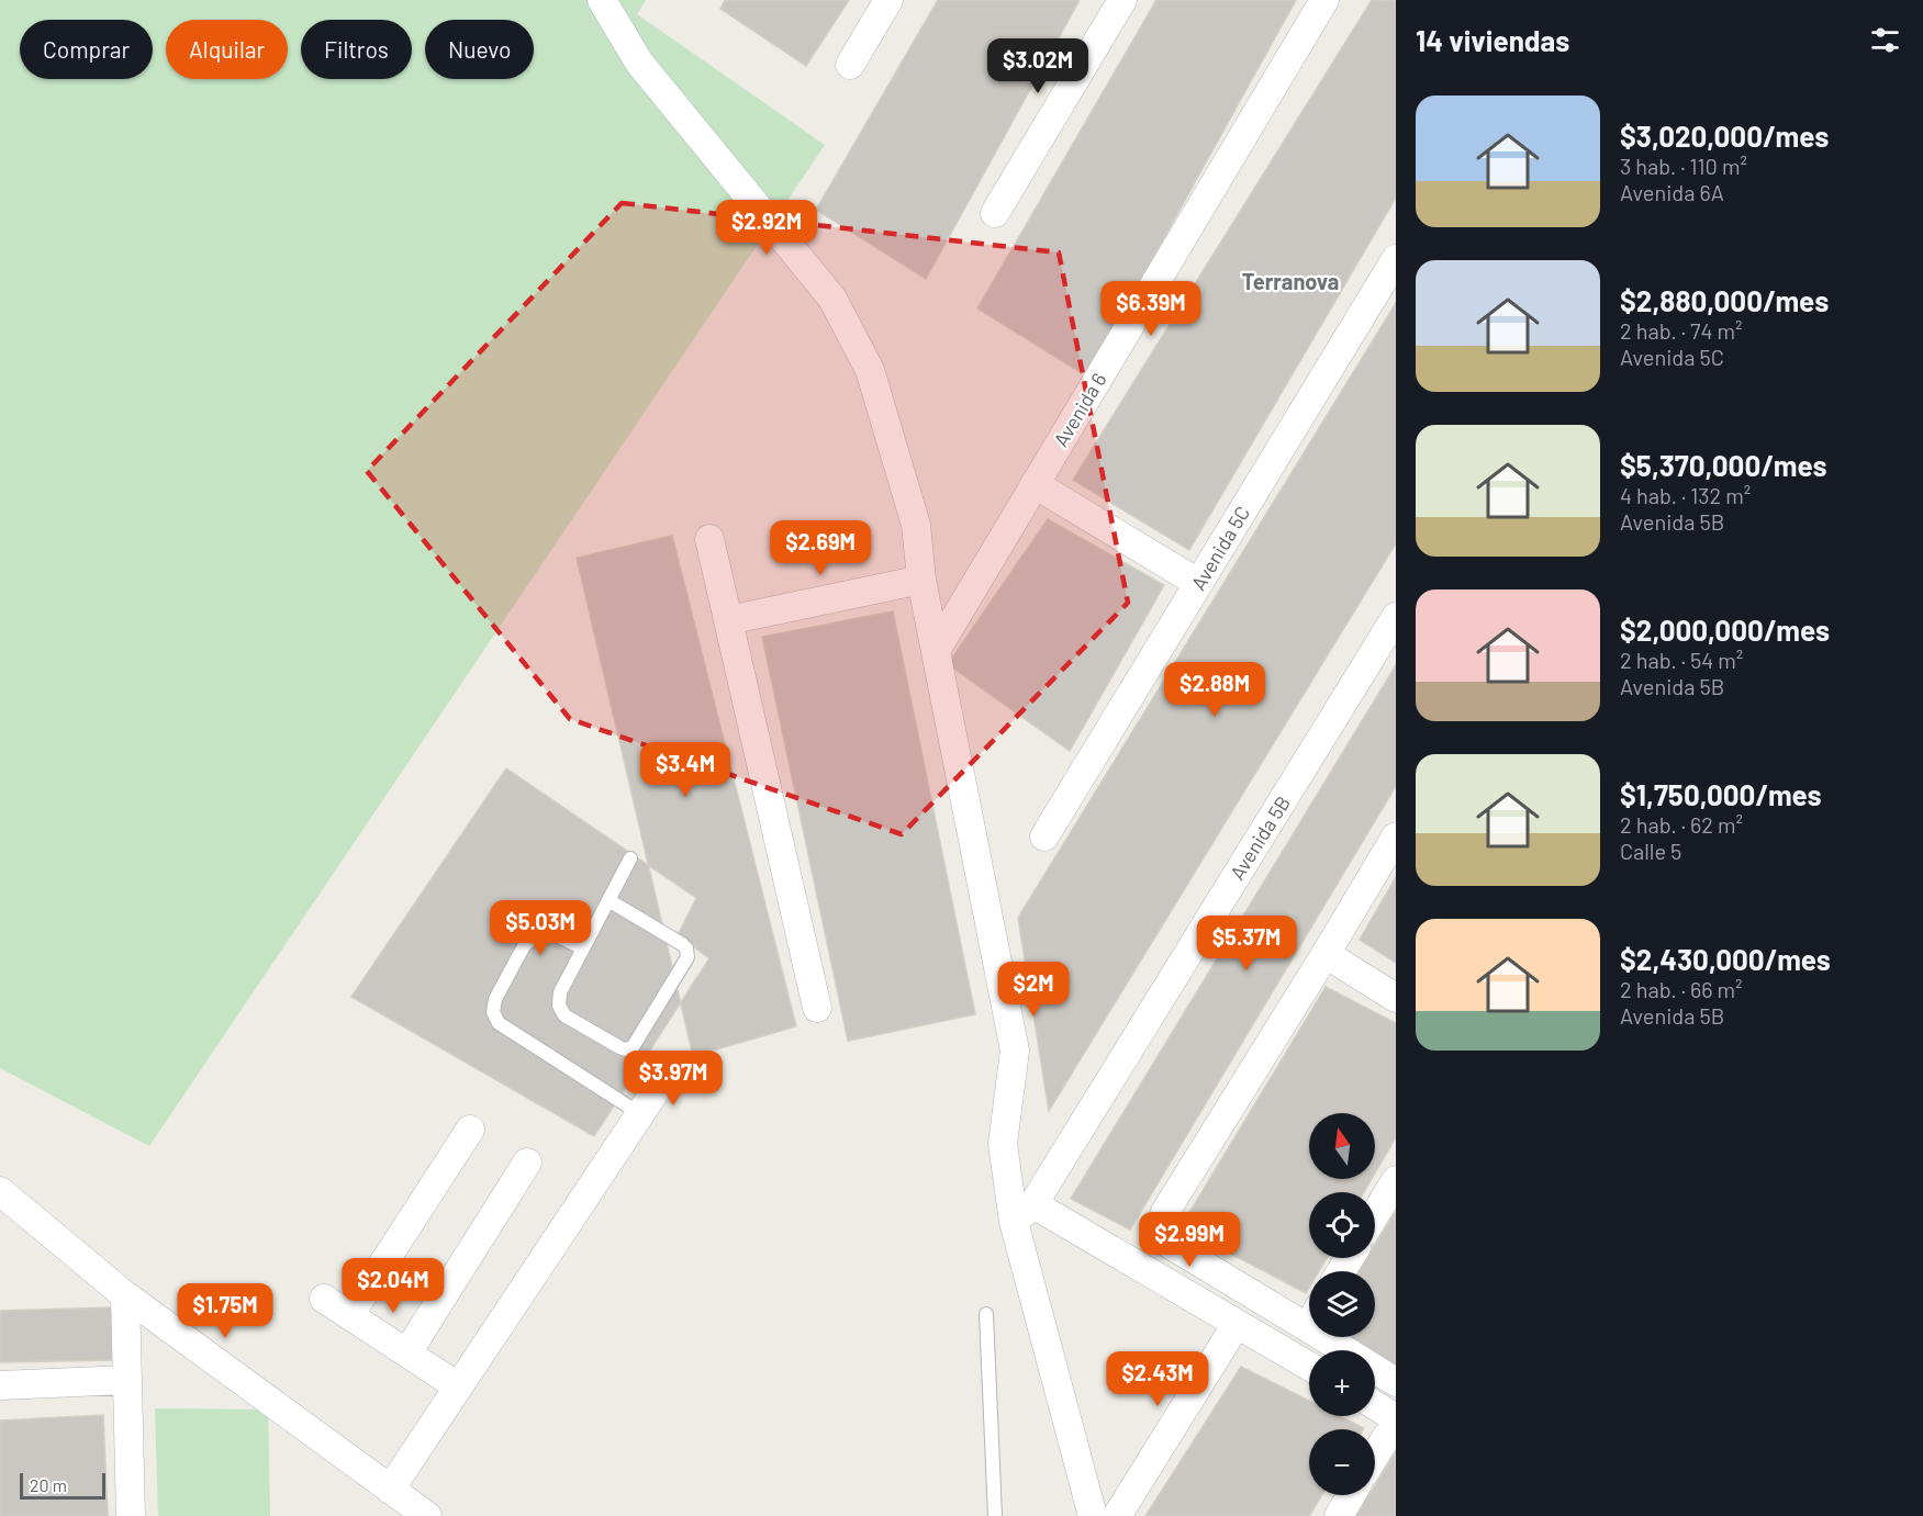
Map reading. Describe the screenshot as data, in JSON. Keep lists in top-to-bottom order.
{
  "streets": {
    "street": ["Avenida 6", "Avenida 5C", "Avenida 5B"]
  },
  "districts": ["Terranova"],
  "scale_bar": "20 m",
  "north": "top",
  "page": {
    "heading": "14 viviendas",
    "chip": [
      "Comprar",
      "Alquilar",
      "Filtros",
      "Nuevo"
    ],
    "price": [
      "$3.02M",
      "$2.92M",
      "$6.39M",
      "$2.69M",
      "$2.88M",
      "$3.4M",
      "$5.03M",
      "$5.37M",
      "$2M",
      "$3.97M",
      "$2.99M",
      "$2.04M",
      "$1.75M",
      "$2.43M"
    ],
    "list": [
      {
        "name": "$3,020,000/mes",
        "note": "3 hab. · 110 m² · Avenida 6A"
      },
      {
        "name": "$2,880,000/mes",
        "note": "2 hab. · 74 m² · Avenida 5C"
      },
      {
        "name": "$5,370,000/mes",
        "note": "4 hab. · 132 m² · Avenida 5B"
      },
      {
        "name": "$2,000,000/mes",
        "note": "2 hab. · 54 m² · Avenida 5B"
      },
      {
        "name": "$1,750,000/mes",
        "note": "2 hab. · 62 m² · Calle 5"
      },
      {
        "name": "$2,430,000/mes",
        "note": "2 hab. · 66 m² · Avenida 5B"
      }
    ],
    "map_buttons": ["+", "−"],
    "scale": "20 m"
  }
}
